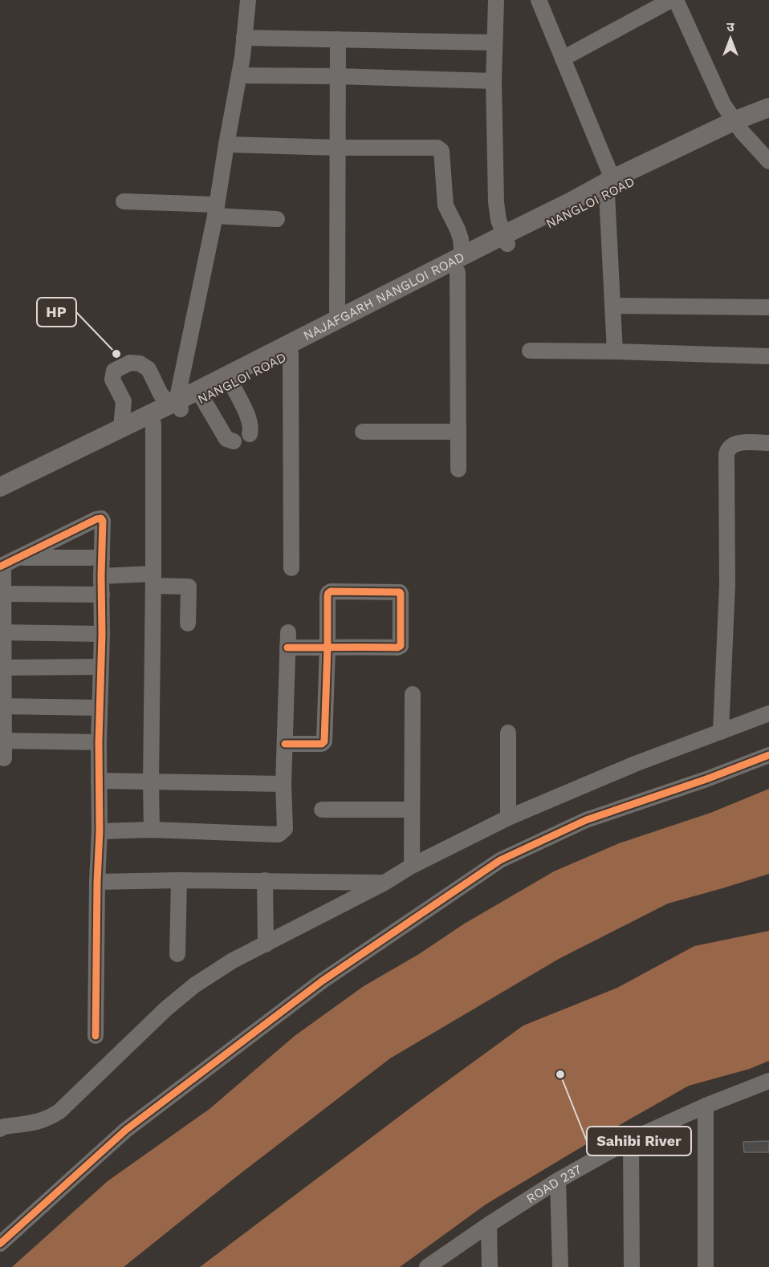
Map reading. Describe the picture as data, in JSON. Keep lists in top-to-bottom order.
{
  "streets": {
    "main road": ["NANGLOI ROAD", "NAJAFGARH NANGLOI ROAD"],
    "street": ["ROAD 237"]
  },
  "crossings": [
    ["NANGLOI ROAD", "NAJAFGARH NANGLOI ROAD"]
  ],
  "places": ["HP", "Sahibi River"],
  "north": "top"
}
